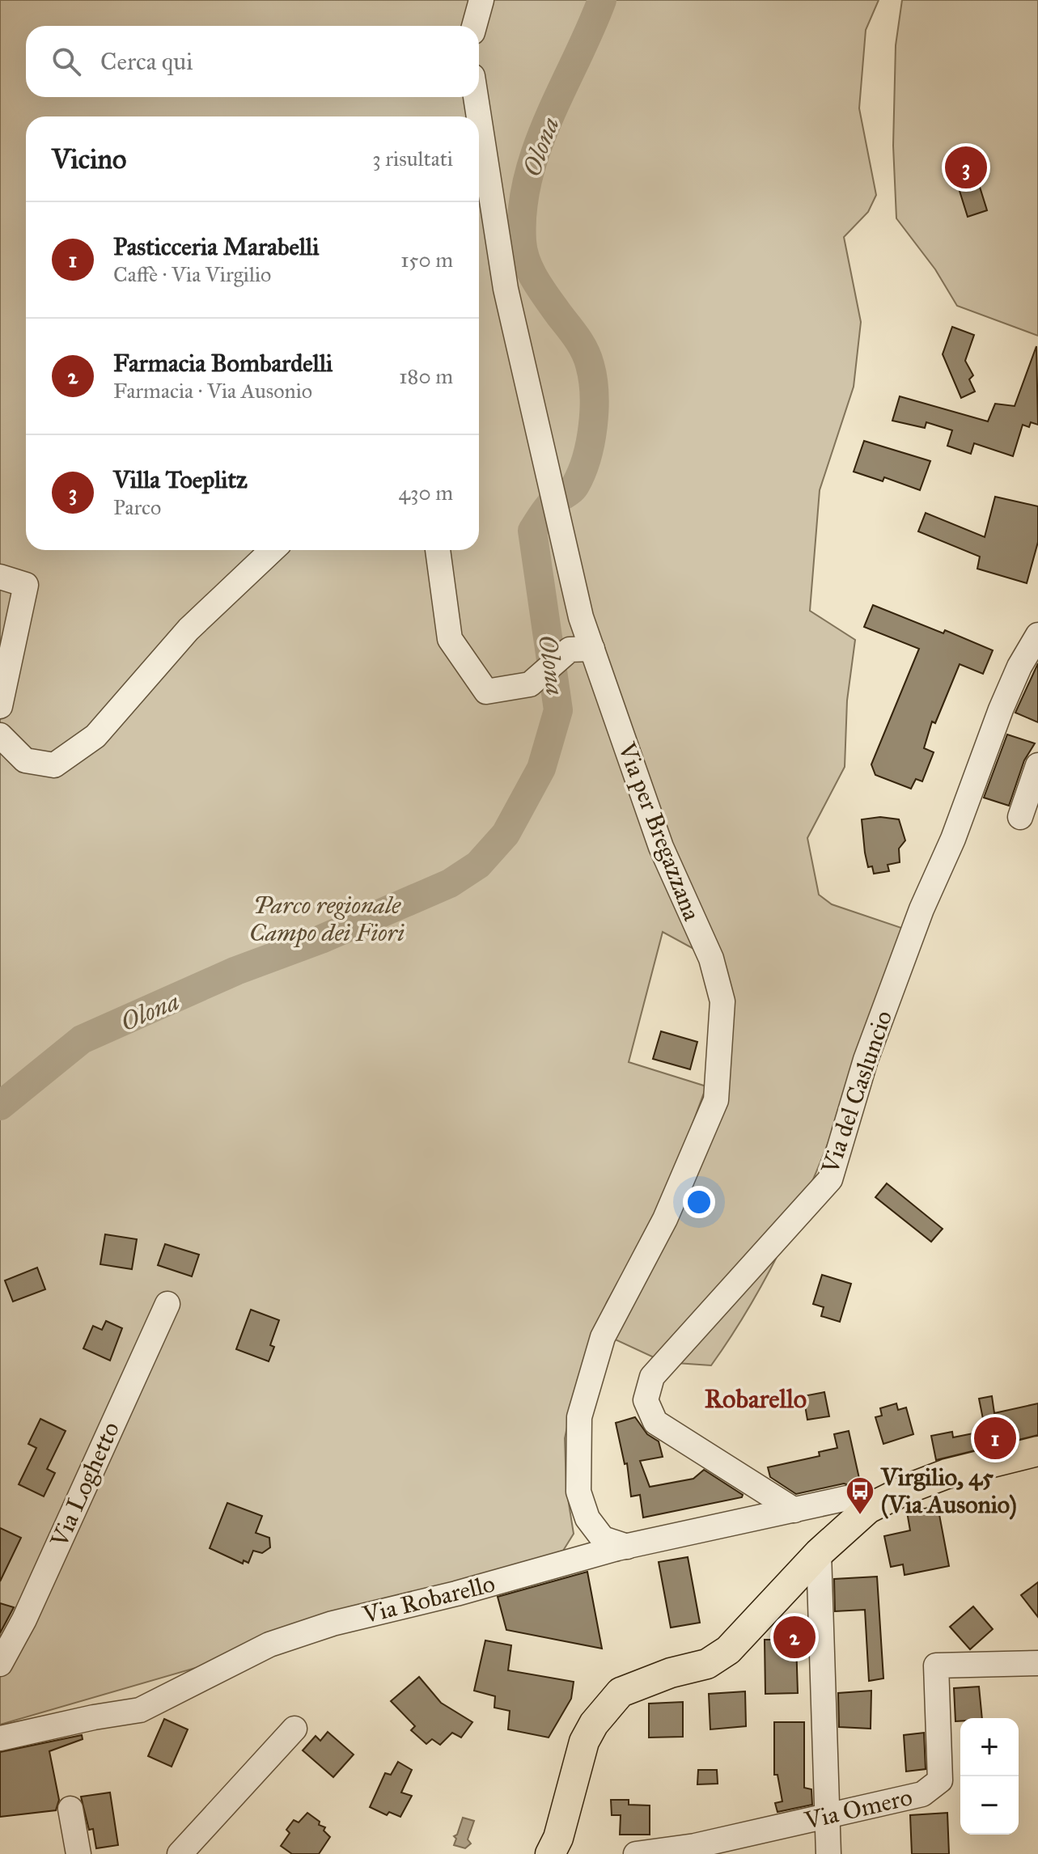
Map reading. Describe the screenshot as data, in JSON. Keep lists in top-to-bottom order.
{
  "streets": {
    "street": [
      "Via per Bregazzana",
      "Via del Casluncio",
      "Via Loghetto",
      "Via Robarello",
      "Via Omero"
    ]
  },
  "crossings": [
    ["Via per Bregazzana", "Via Robarello"],
    ["Via del Casluncio", "Via Robarello"]
  ],
  "districts": ["Robarello"],
  "water": ["Olona"],
  "parks": ["Parco regionale Campo dei Fiori"],
  "places": {
    "bus stop": ["Virgilio, 45 (Via Ausonio)"]
  },
  "page": {
    "search": "Cerca qui",
    "heading": ["Vicino", "3 risultati"],
    "pins": ["3", "1", "2"],
    "list": [
      {
        "mark": "1",
        "name": "Pasticceria Marabelli",
        "note": "Caffè · Via Virgilio",
        "value": "150 m"
      },
      {
        "mark": "2",
        "name": "Farmacia Bombardelli",
        "note": "Farmacia · Via Ausonio",
        "value": "180 m"
      },
      {
        "mark": "3",
        "name": "Villa Toeplitz",
        "note": "Parco",
        "value": "430 m"
      }
    ],
    "map_buttons": ["+", "−"]
  }
}
